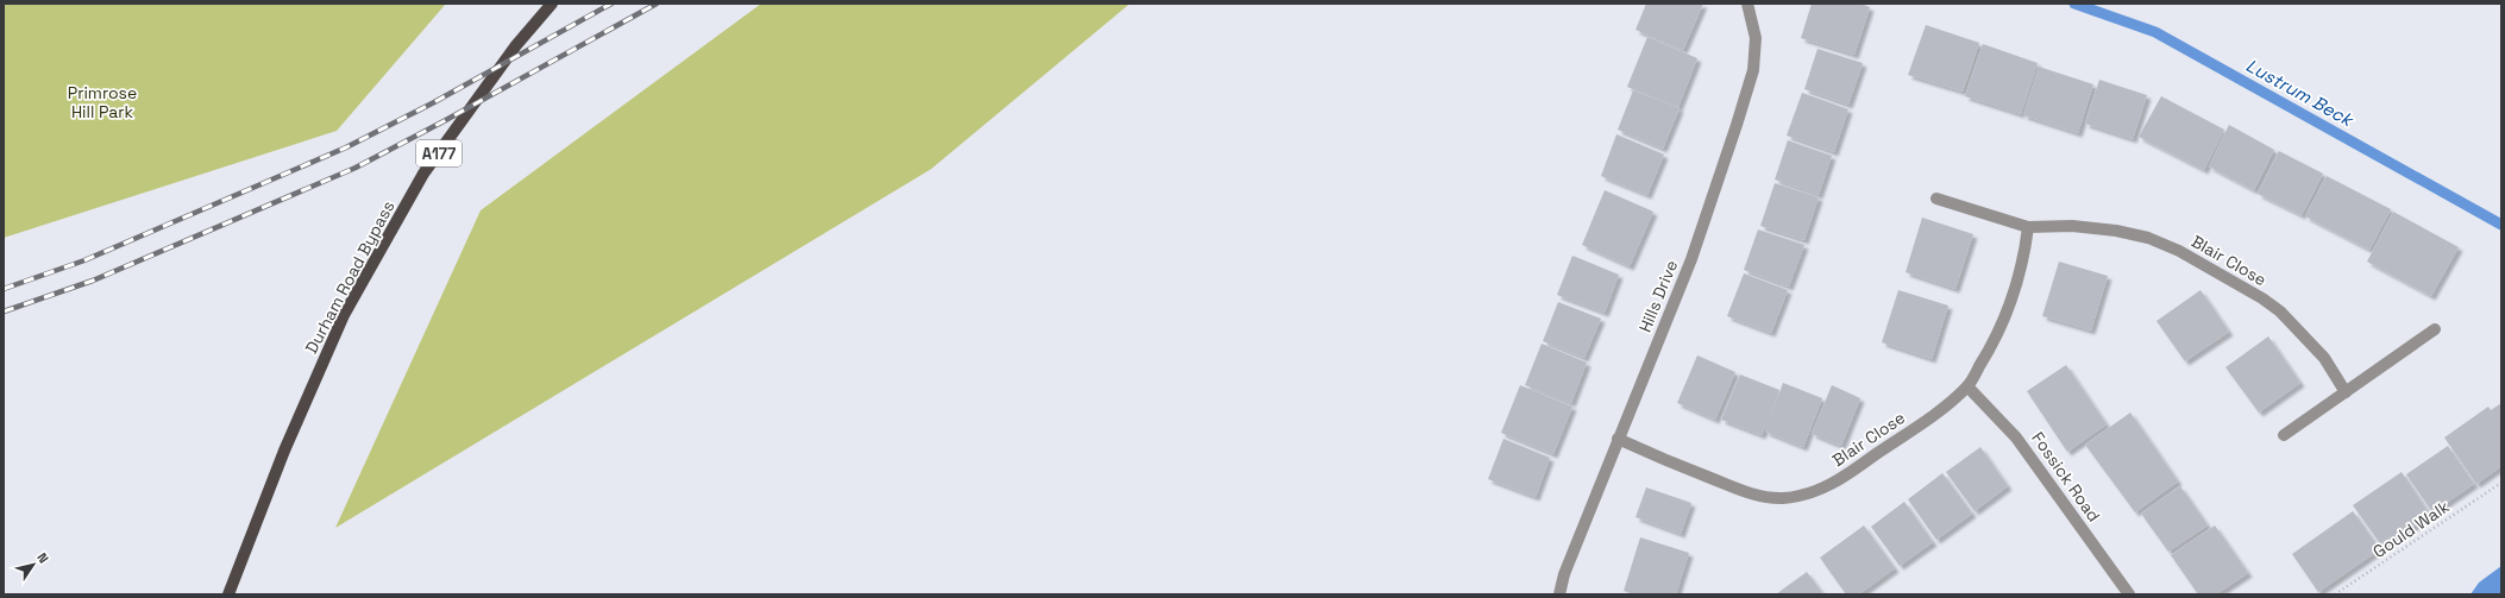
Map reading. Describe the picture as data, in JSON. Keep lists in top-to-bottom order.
{
  "streets": {
    "main road": ["A177", "Durham Road Bypass"],
    "street": ["Blair Close", "Hills Drive", "Fossick Road"],
    "path": ["Gould Walk"]
  },
  "crossings": [
    ["Blair Close", "Hills Drive"],
    ["Blair Close", "Fossick Road"]
  ],
  "water": ["Lustrum Beck"],
  "parks": ["Primrose Hill Park"],
  "north": "top right"
}
